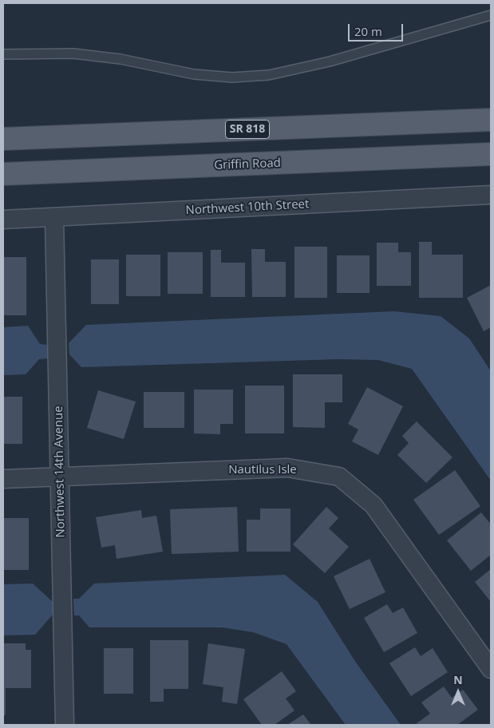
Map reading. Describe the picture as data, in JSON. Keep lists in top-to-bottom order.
{
  "streets": {
    "main road": ["SR 818", "Griffin Road"],
    "street": ["Northwest 10th Street", "Nautilus Isle", "Northwest 14th Avenue"]
  },
  "crossings": [
    ["Northwest 10th Street", "Northwest 14th Avenue"],
    ["Nautilus Isle", "Northwest 14th Avenue"]
  ],
  "scale_bar": "20 m",
  "north": "top"
}
